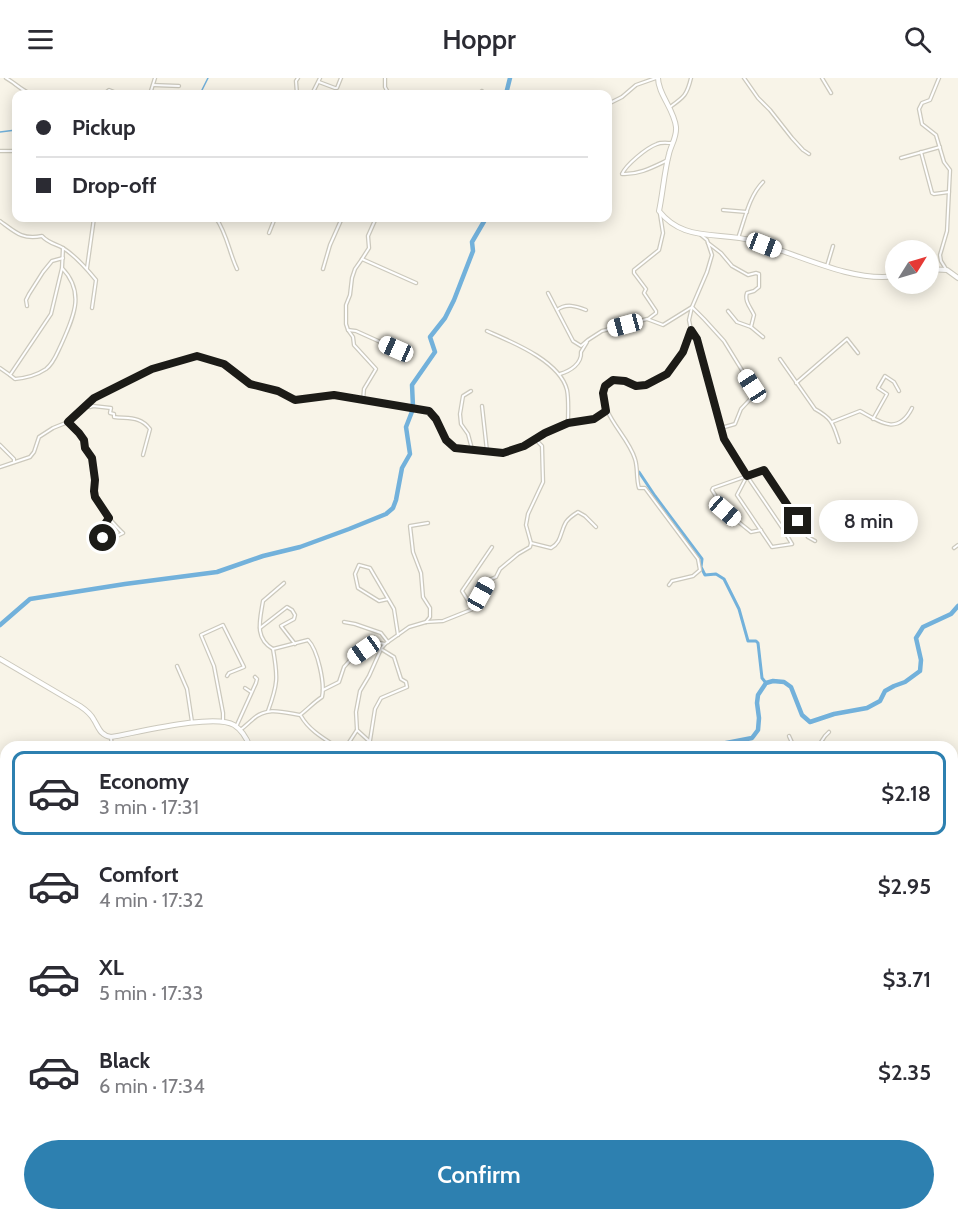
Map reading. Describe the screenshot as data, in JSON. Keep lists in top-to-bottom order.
{
  "north": "top right",
  "page": {
    "header": "Hoppr",
    "banner": ["Pickup", "Drop-off"],
    "bubble": "8 min",
    "list": [
      {
        "name": "Economy",
        "note": "3 min · 17:31",
        "value": "$2.18"
      },
      {
        "name": "Comfort",
        "note": "4 min · 17:32",
        "value": "$2.95"
      },
      {
        "name": "XL",
        "note": "5 min · 17:33",
        "value": "$3.71"
      },
      {
        "name": "Black",
        "note": "6 min · 17:34",
        "value": "$2.35"
      }
    ],
    "buttons": "Confirm"
  }
}
